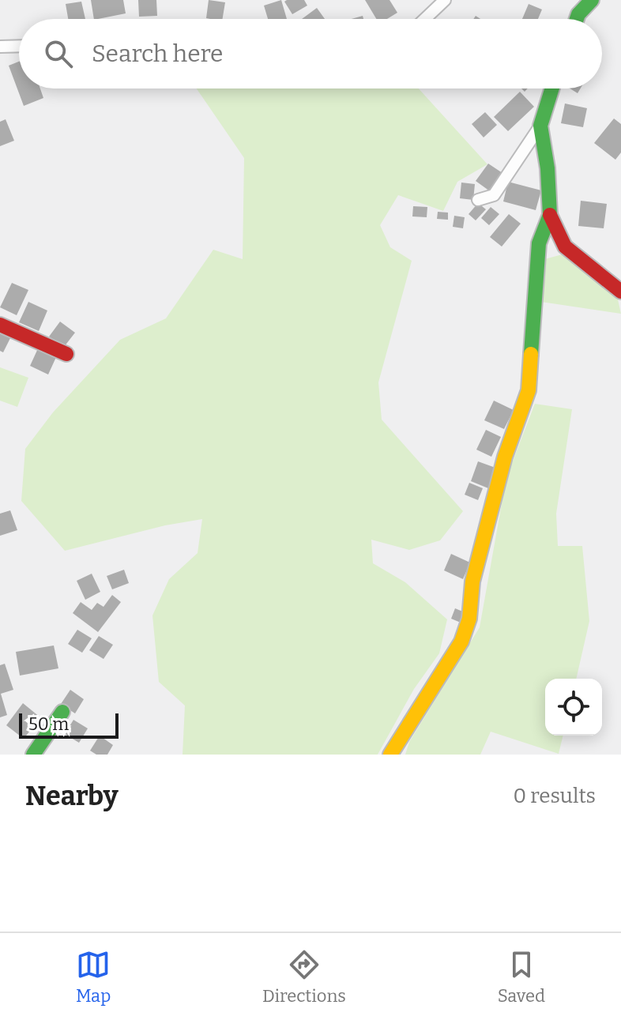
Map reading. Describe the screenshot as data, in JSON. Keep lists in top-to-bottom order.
{
  "scale_bar": "50 m",
  "page": {
    "search": "Search here",
    "scale": "50 m",
    "heading": ["Nearby", "0 results"],
    "nav": ["Map", "Directions", "Saved"]
  }
}
